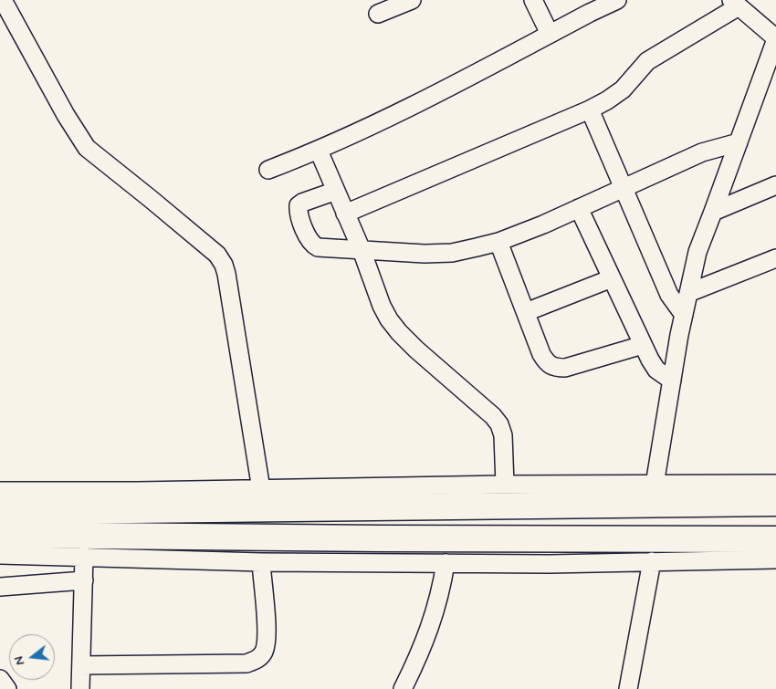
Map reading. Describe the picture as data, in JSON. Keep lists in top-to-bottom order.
{
  "north": "left"
}
